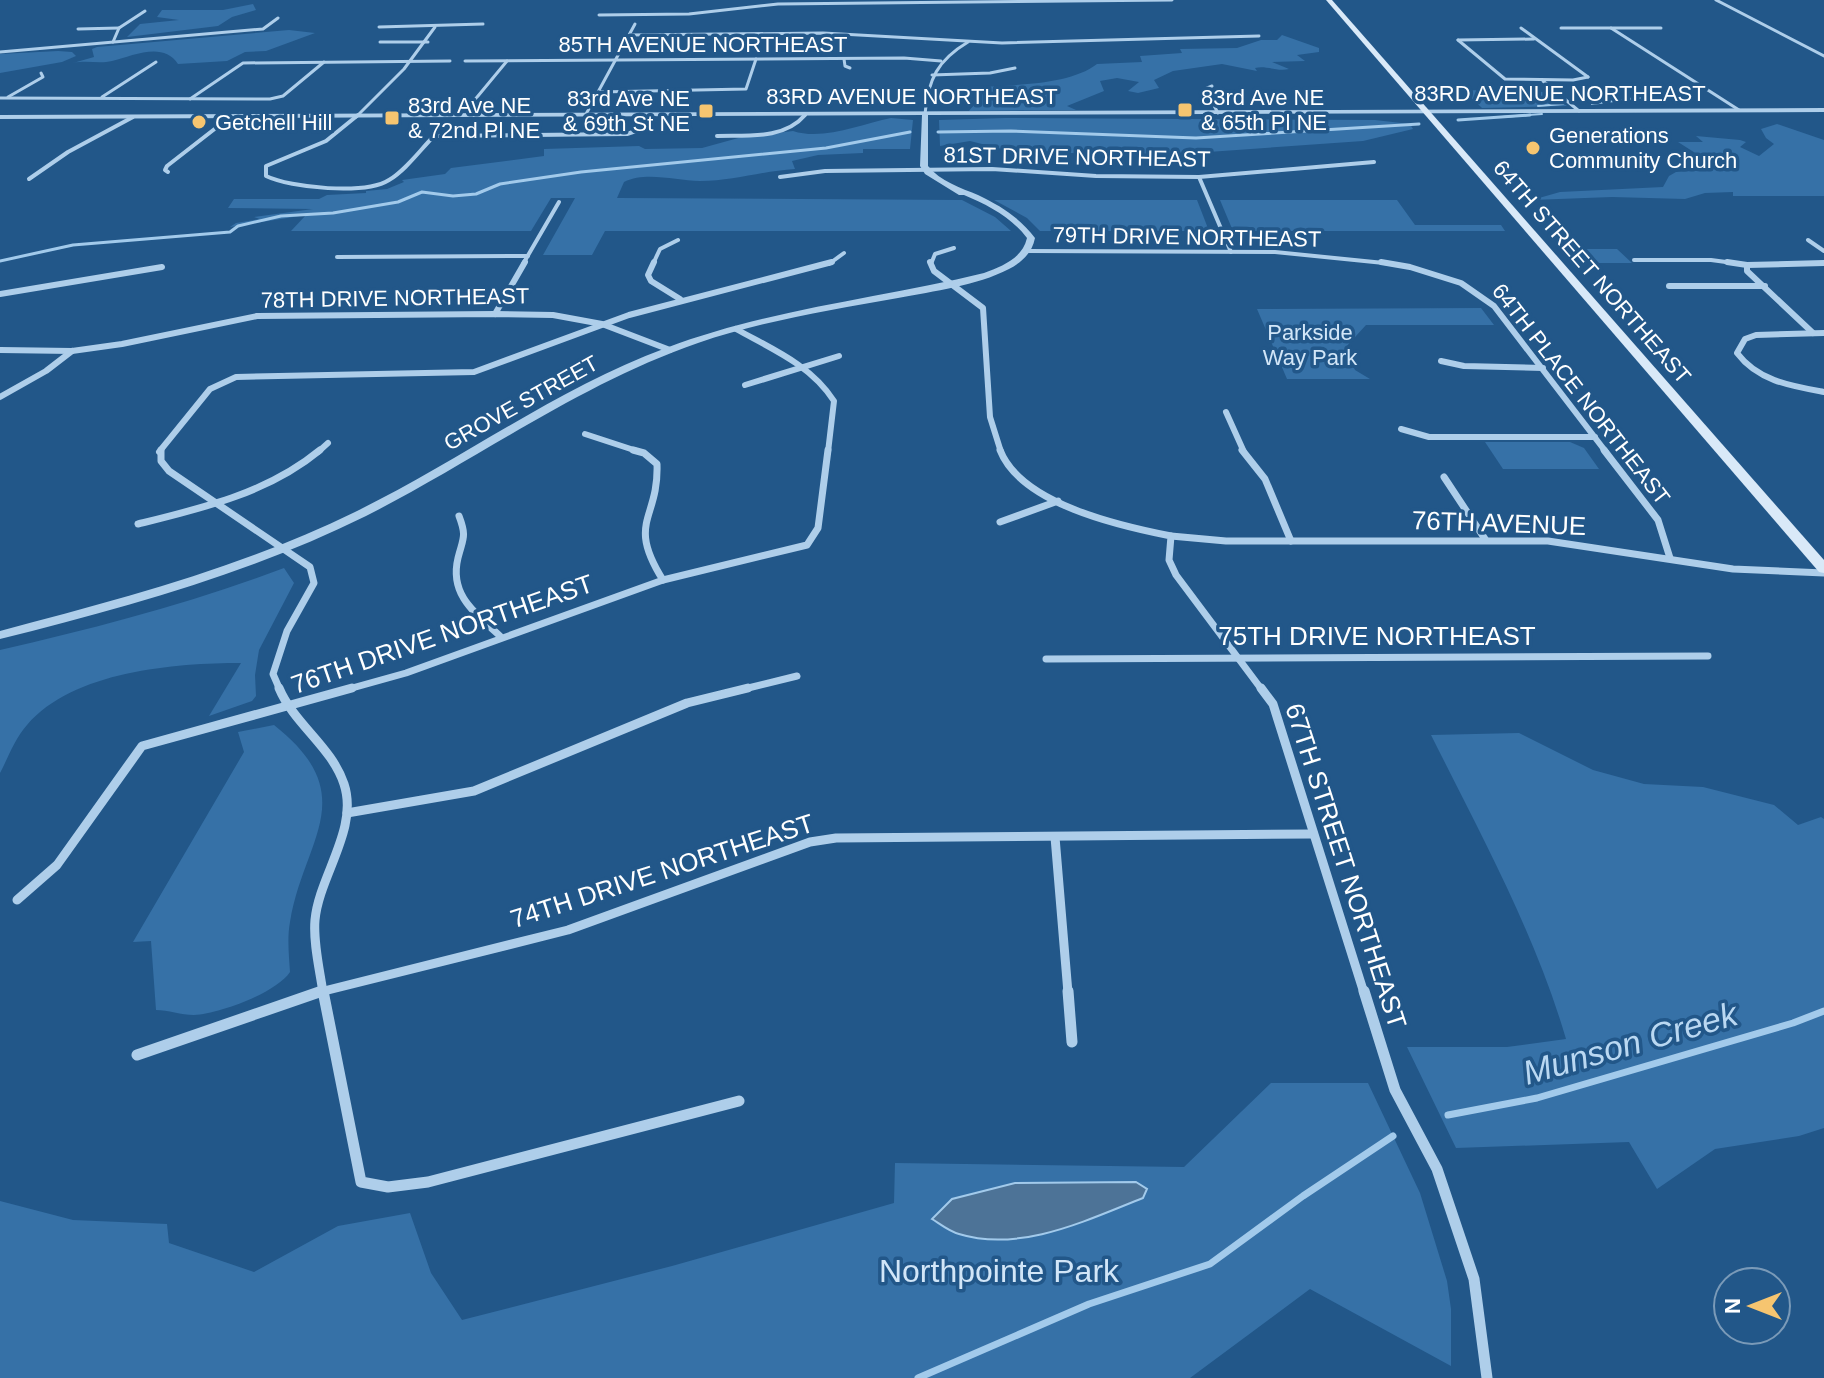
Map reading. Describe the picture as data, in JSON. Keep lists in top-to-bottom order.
{
  "streets": {
    "main road": ["64TH STREET NORTHEAST"],
    "street": [
      "85TH AVENUE NORTHEAST",
      "83RD AVENUE NORTHEAST",
      "81ST DRIVE NORTHEAST",
      "79TH DRIVE NORTHEAST",
      "78TH DRIVE NORTHEAST",
      "64TH PLACE NORTHEAST",
      "GROVE STREET",
      "76TH AVENUE",
      "76TH DRIVE NORTHEAST",
      "75TH DRIVE NORTHEAST",
      "67TH STREET NORTHEAST",
      "74TH DRIVE NORTHEAST"
    ]
  },
  "crossings": [
    ["83RD AVENUE NORTHEAST", "64TH STREET NORTHEAST"],
    ["79TH DRIVE NORTHEAST", "64TH PLACE NORTHEAST"],
    ["79TH DRIVE NORTHEAST", "GROVE STREET"],
    ["64TH STREET NORTHEAST", "76TH AVENUE"],
    ["78TH DRIVE NORTHEAST", "GROVE STREET"],
    ["64TH PLACE NORTHEAST", "76TH AVENUE"],
    ["76TH AVENUE", "67TH STREET NORTHEAST"],
    ["75TH DRIVE NORTHEAST", "67TH STREET NORTHEAST"],
    ["67TH STREET NORTHEAST", "74TH DRIVE NORTHEAST"]
  ],
  "water": ["Munson Creek"],
  "parks": ["Parkside Way Park", "Northpointe Park"],
  "places": {
    "transit": ["83rd Ave NE & 65th Pl NE", "83rd Ave NE & 69th St NE", "83rd Ave NE & 72nd Pl NE"],
    "other": ["Getchell Hill", "Generations Community Church"]
  },
  "north": "left"
}
